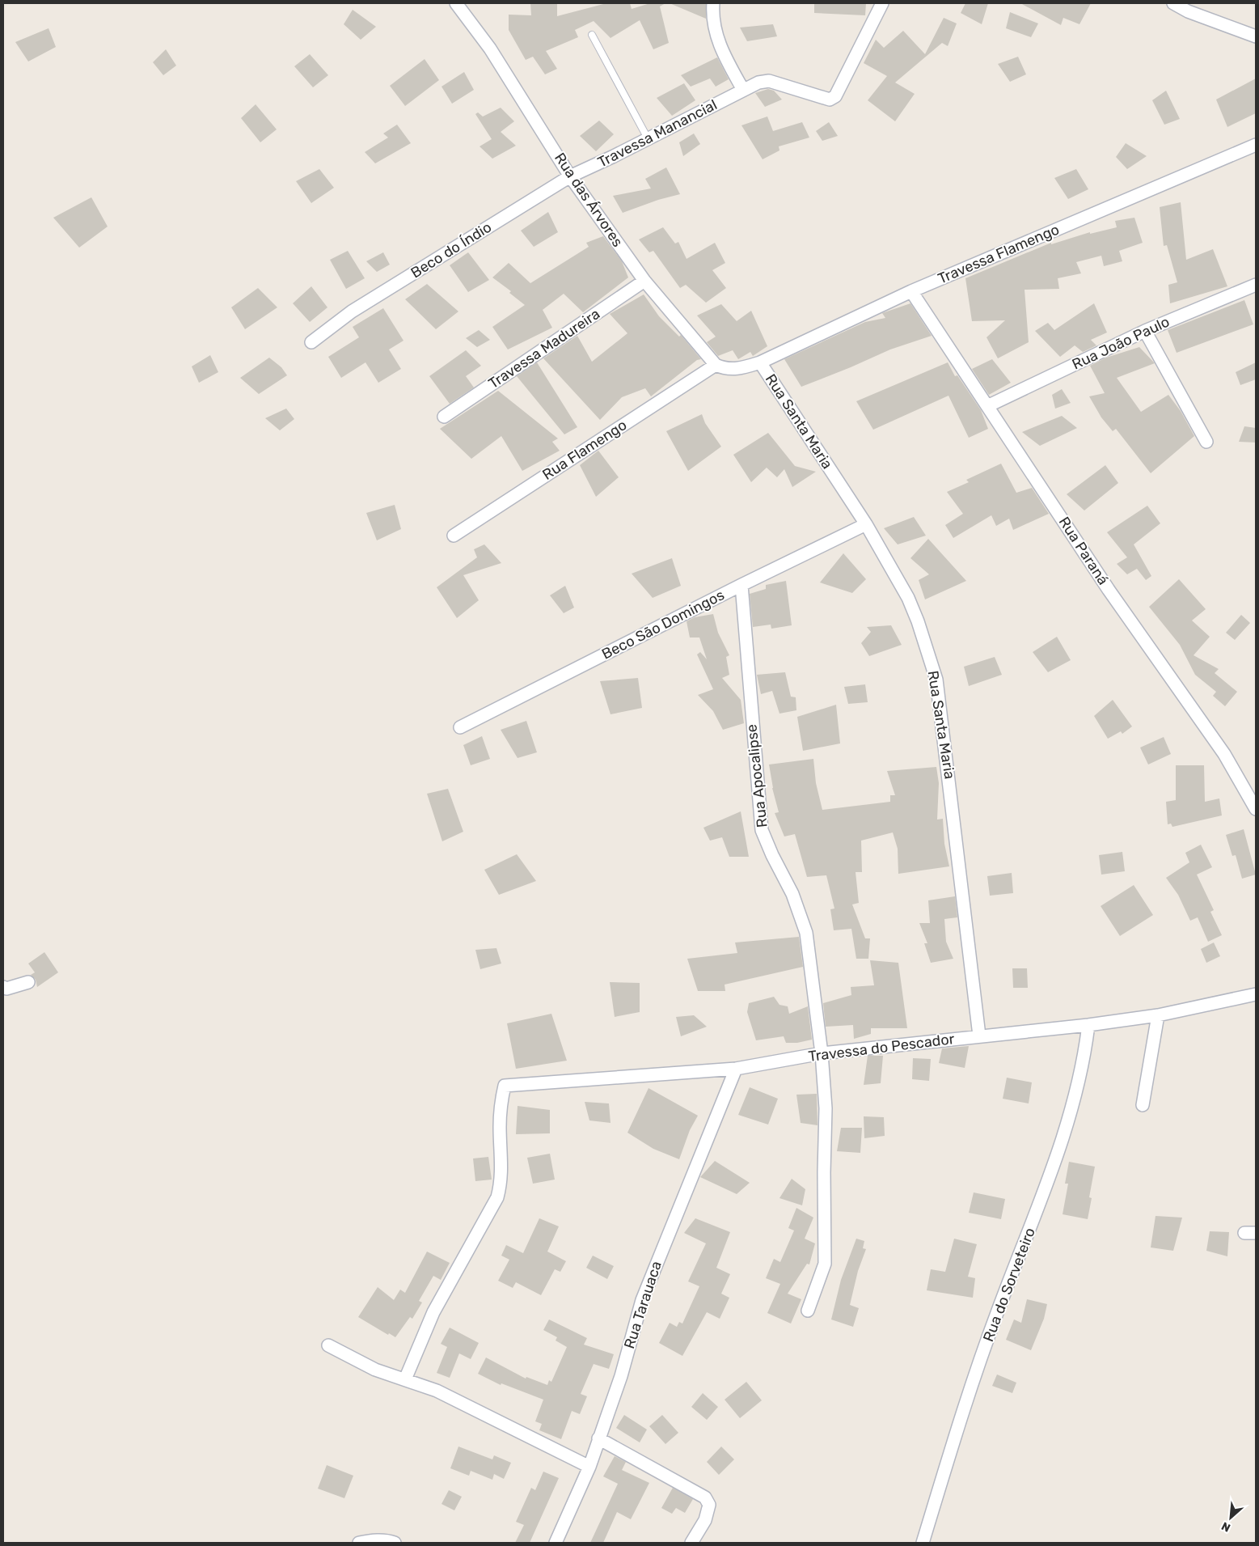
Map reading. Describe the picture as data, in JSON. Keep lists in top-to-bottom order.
{
  "streets": {
    "street": [
      "Travessa Manancial",
      "Rua das Árvores",
      "Beco do Índio",
      "Travessa Flamengo",
      "Rua João Paulo",
      "Travessa Madureira",
      "Rua Santa Maria",
      "Rua Flamengo",
      "Rua Paraná",
      "Beco São Domingos",
      "Rua Apocalipse",
      "Travessa do Pescador",
      "Rua do Sorveteiro",
      "Rua Tarauaca"
    ]
  },
  "crossings": [
    ["Travessa Manancial", "Rua das Árvores"],
    ["Travessa Manancial", "Beco do Índio"],
    ["Rua das Árvores", "Beco do Índio"],
    ["Rua das Árvores", "Travessa Flamengo"],
    ["Rua das Árvores", "Travessa Madureira"],
    ["Rua das Árvores", "Rua Flamengo"],
    ["Travessa Flamengo", "Rua Santa Maria"],
    ["Travessa Flamengo", "Rua Flamengo"],
    ["Travessa Flamengo", "Rua Paraná"],
    ["Rua João Paulo", "Rua Paraná"],
    ["Rua Santa Maria", "Beco São Domingos"],
    ["Rua Santa Maria", "Travessa do Pescador"],
    ["Beco São Domingos", "Rua Apocalipse"],
    ["Rua Apocalipse", "Travessa do Pescador"],
    ["Travessa do Pescador", "Rua do Sorveteiro"],
    ["Travessa do Pescador", "Rua Tarauaca"]
  ],
  "north": "bottom left"
}
